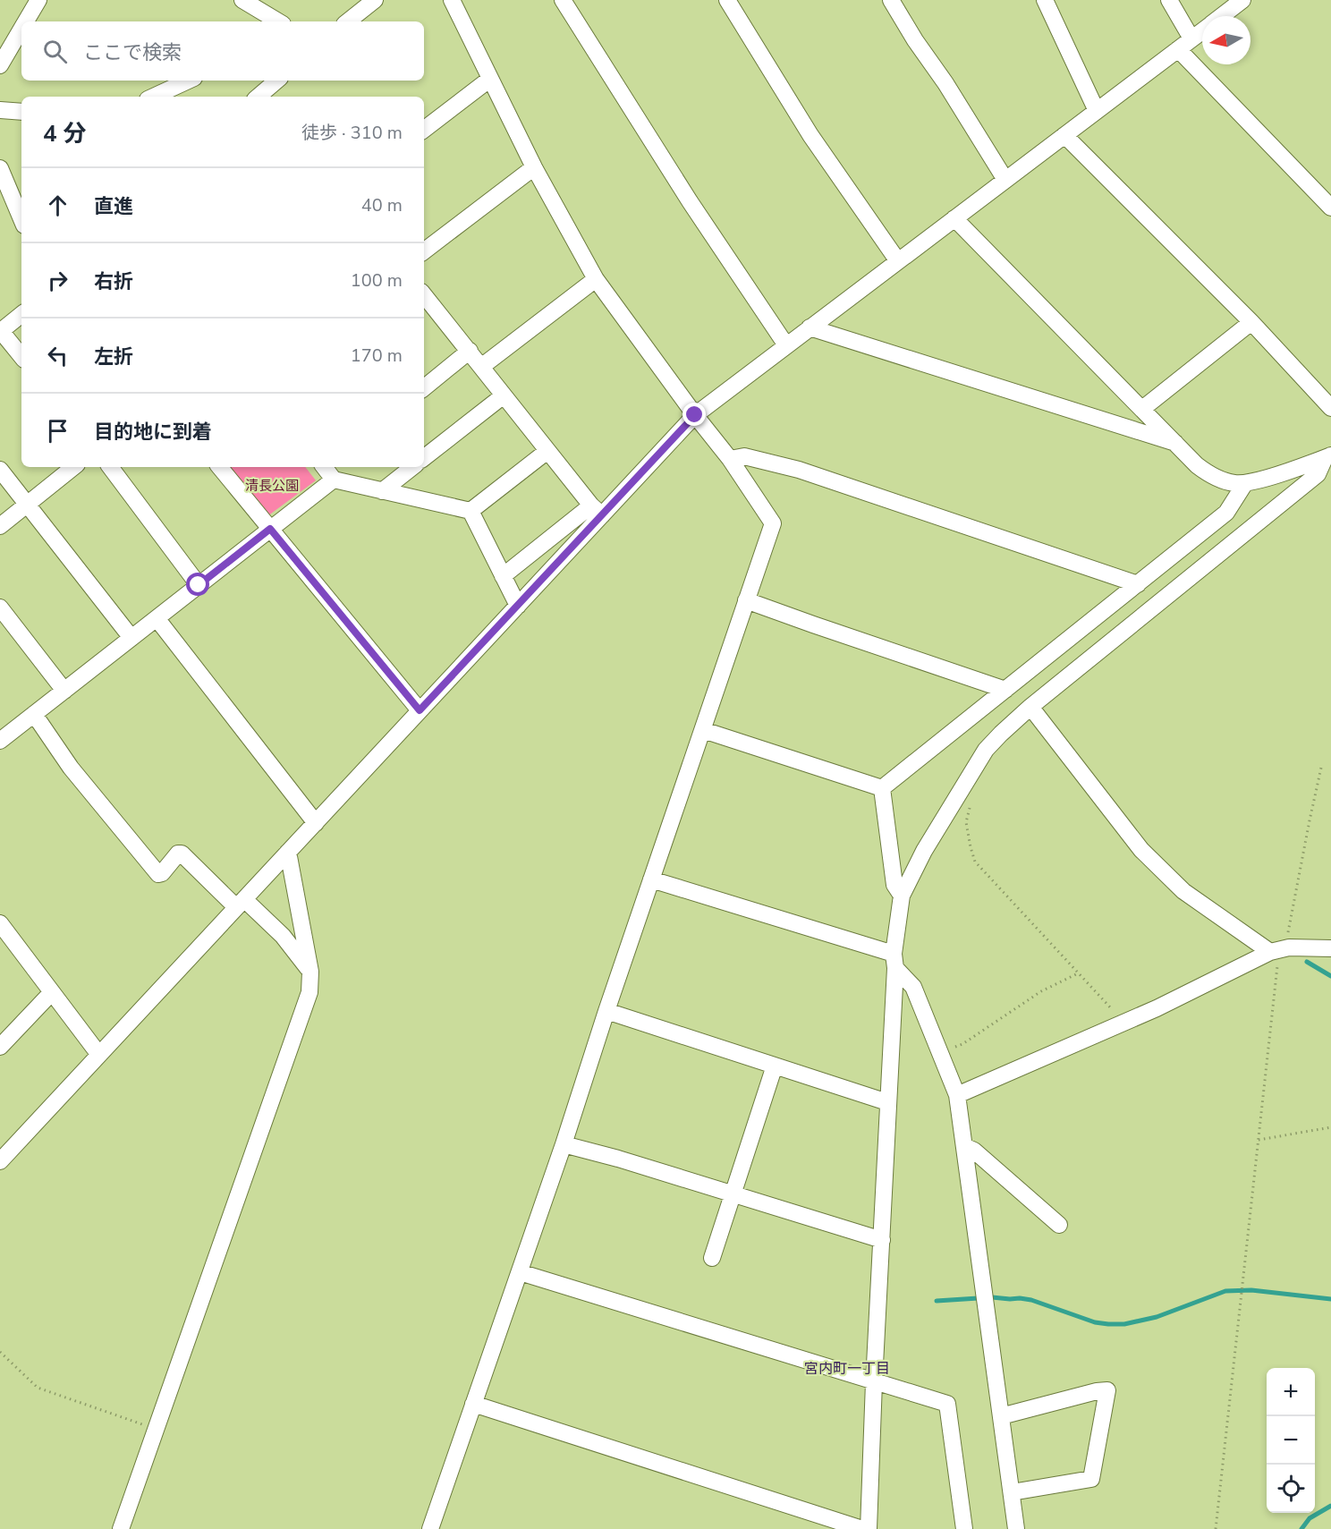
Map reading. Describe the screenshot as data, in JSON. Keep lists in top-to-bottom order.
{
  "districts": ["宮内町一丁目"],
  "parks": ["清長公園"],
  "north": "left",
  "page": {
    "search": "ここで検索",
    "heading": ["4 分", "徒歩 · 310 m"],
    "list": [
      ["直進", "40 m"],
      ["右折", "100 m"],
      ["左折", "170 m"],
      "目的地に到着"
    ],
    "map_buttons": ["+", "−"]
  }
}
